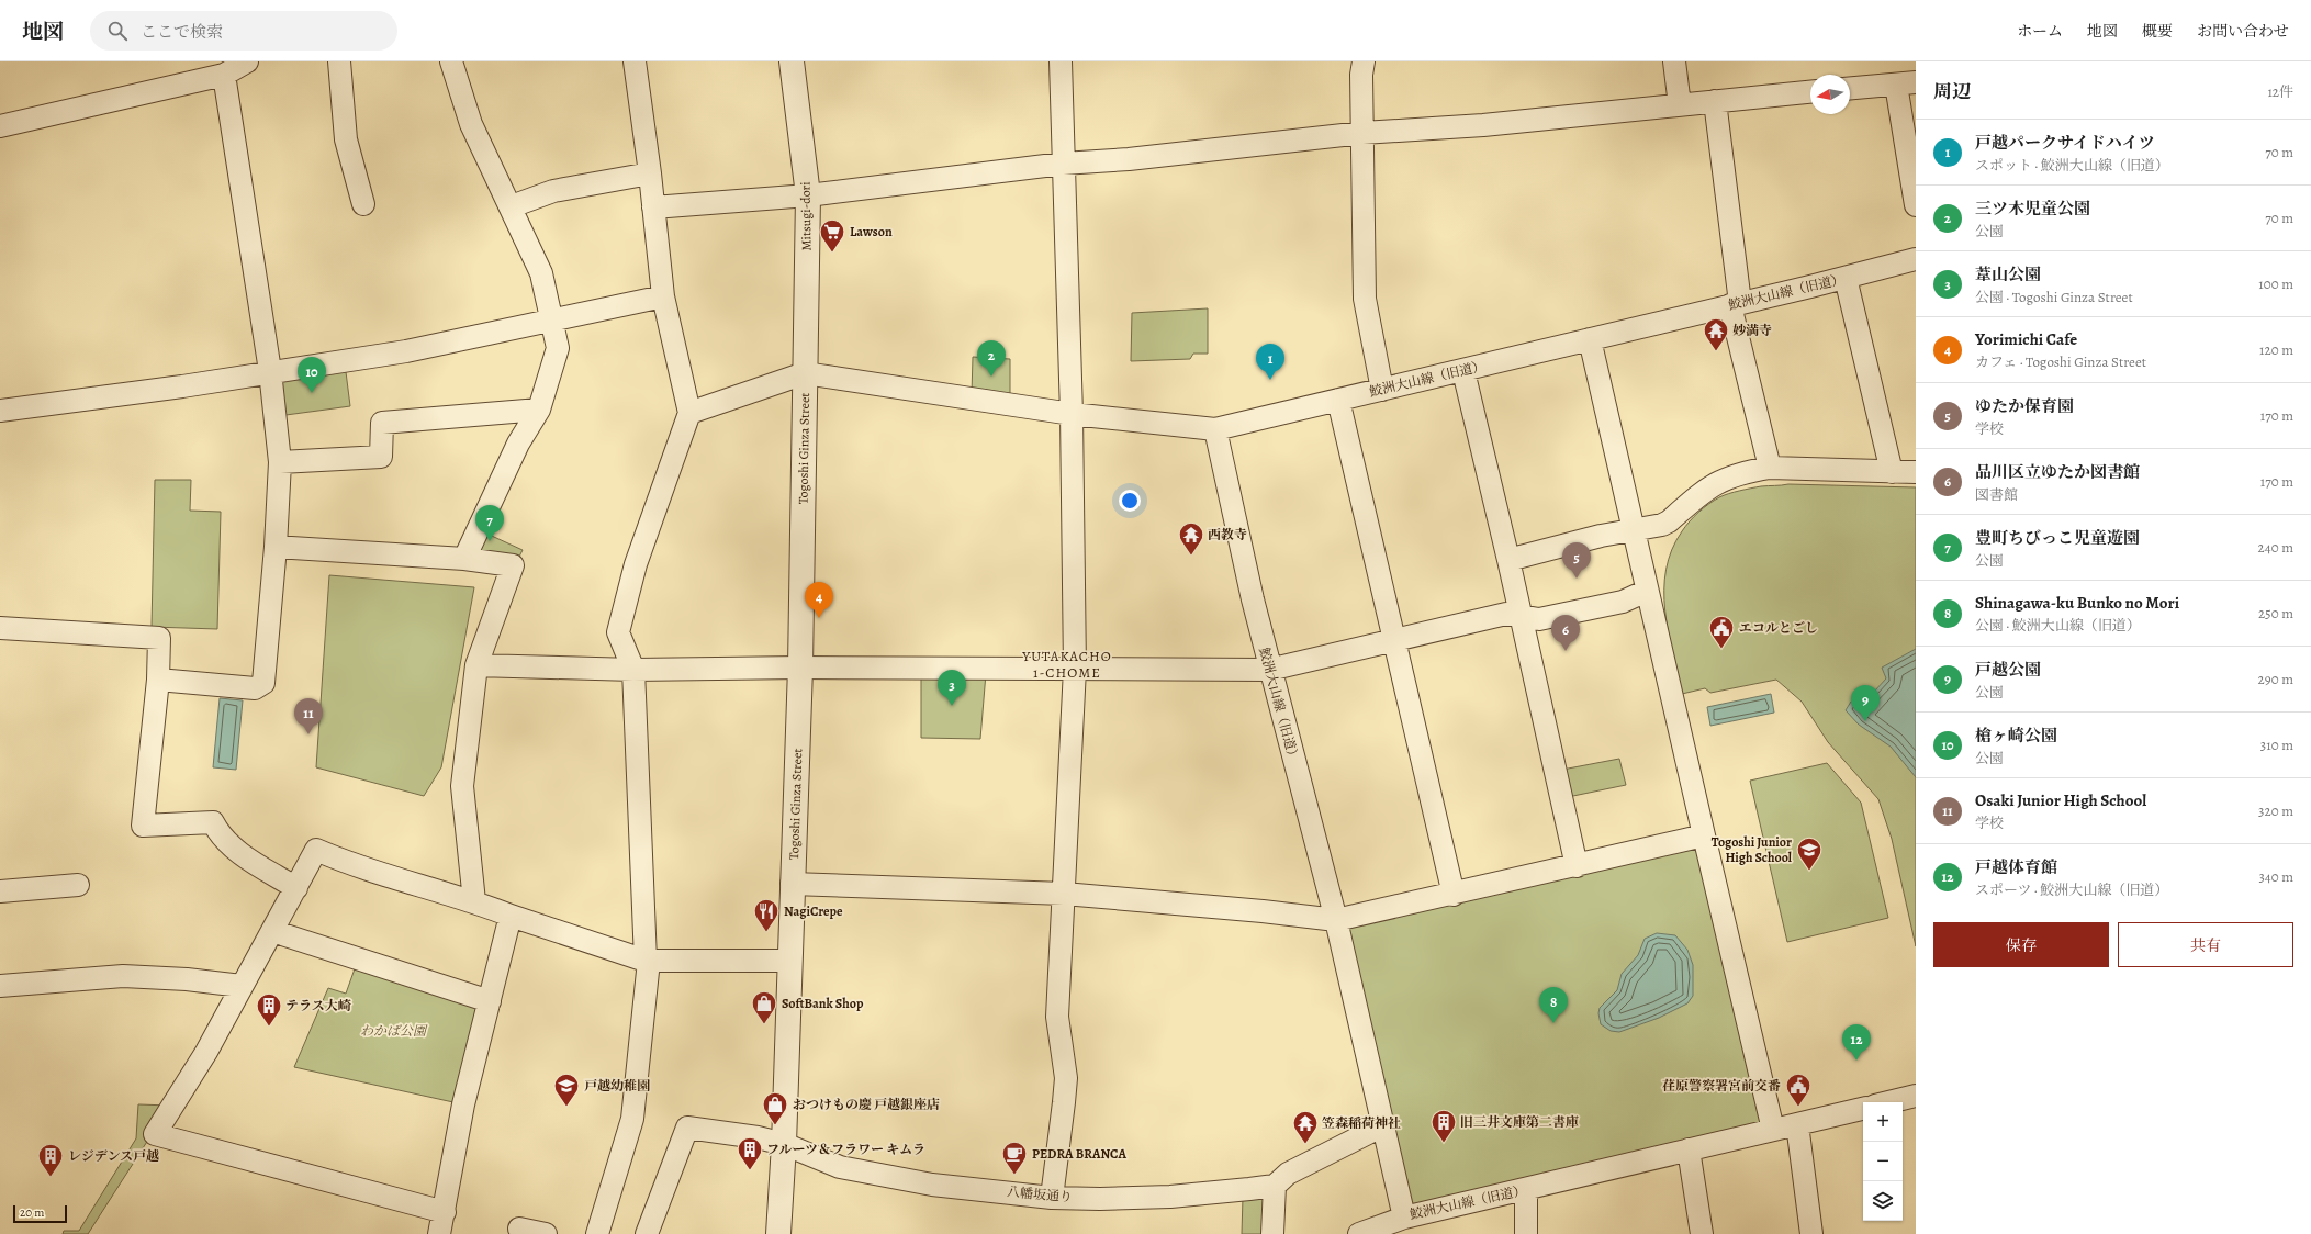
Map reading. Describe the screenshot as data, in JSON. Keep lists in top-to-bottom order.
{
  "streets": {
    "street": [
      "Mitsugi-dori",
      "鮫洲大山線（旧道）",
      "Togoshi Ginza Street",
      "八幡坂通り"
    ]
  },
  "crossings": [
    ["Mitsugi-dori", "Togoshi Ginza Street"],
    ["Togoshi Ginza Street", "八幡坂通り"]
  ],
  "districts": ["YUTAKACHO 1-CHOME"],
  "parks": ["わかば公園"],
  "places": {
    "supermarket": ["Lawson"],
    "temple": ["妙満寺", "西教寺", "笠森稲荷神社"],
    "public building": ["エコルとごし", "荏原警察署宮前交番"],
    "school or university": ["Togoshi Junior High School", "戸越幼稚園"],
    "restaurant": ["NagiCrepe"],
    "shop": ["SoftBank Shop", "おつけもの慶 戸越銀座店"],
    "building": [
      "テラス大崎",
      "旧三井文庫第二書庫",
      "フルーツ＆フラワー キムラ",
      "レジデンス戸越"
    ],
    "cafe": ["PEDRA BRANCA"]
  },
  "scale_bar": "20 m",
  "north": "left",
  "page": {
    "header": "地図",
    "search": "ここで検索",
    "nav": [
      "ホーム",
      "地図",
      "概要",
      "お問い合わせ"
    ],
    "heading": ["周辺", "12件"],
    "list": [
      {
        "mark": "1",
        "name": "戸越パークサイドハイツ",
        "note": "スポット · 鮫洲大山線（旧道）",
        "value": "70 m"
      },
      {
        "mark": "2",
        "name": "三ツ木児童公園",
        "note": "公園",
        "value": "70 m"
      },
      {
        "mark": "3",
        "name": "葦山公園",
        "note": "公園 · Togoshi Ginza Street",
        "value": "100 m"
      },
      {
        "mark": "4",
        "name": "Yorimichi Cafe",
        "note": "カフェ · Togoshi Ginza Street",
        "value": "120 m"
      },
      {
        "mark": "5",
        "name": "ゆたか保育園",
        "note": "学校",
        "value": "170 m"
      },
      {
        "mark": "6",
        "name": "品川区立ゆたか図書館",
        "note": "図書館",
        "value": "170 m"
      },
      {
        "mark": "7",
        "name": "豊町ちびっこ児童遊園",
        "note": "公園",
        "value": "240 m"
      },
      {
        "mark": "8",
        "name": "Shinagawa-ku Bunko no Mori",
        "note": "公園 · 鮫洲大山線（旧道）",
        "value": "250 m"
      },
      {
        "mark": "9",
        "name": "戸越公園",
        "note": "公園",
        "value": "290 m"
      },
      {
        "mark": "10",
        "name": "槍ヶ崎公園",
        "note": "公園",
        "value": "310 m"
      },
      {
        "mark": "11",
        "name": "Osaki Junior High School",
        "note": "学校",
        "value": "320 m"
      },
      {
        "mark": "12",
        "name": "戸越体育館",
        "note": "スポーツ · 鮫洲大山線（旧道）",
        "value": "340 m"
      }
    ],
    "pins": [
      "2",
      "1",
      "10",
      "7",
      "5",
      "4",
      "6",
      "3",
      "9",
      "11",
      "8",
      "12"
    ],
    "buttons": ["保存", "共有"],
    "map_buttons": ["+", "−"],
    "scale": "20 m"
  }
}
